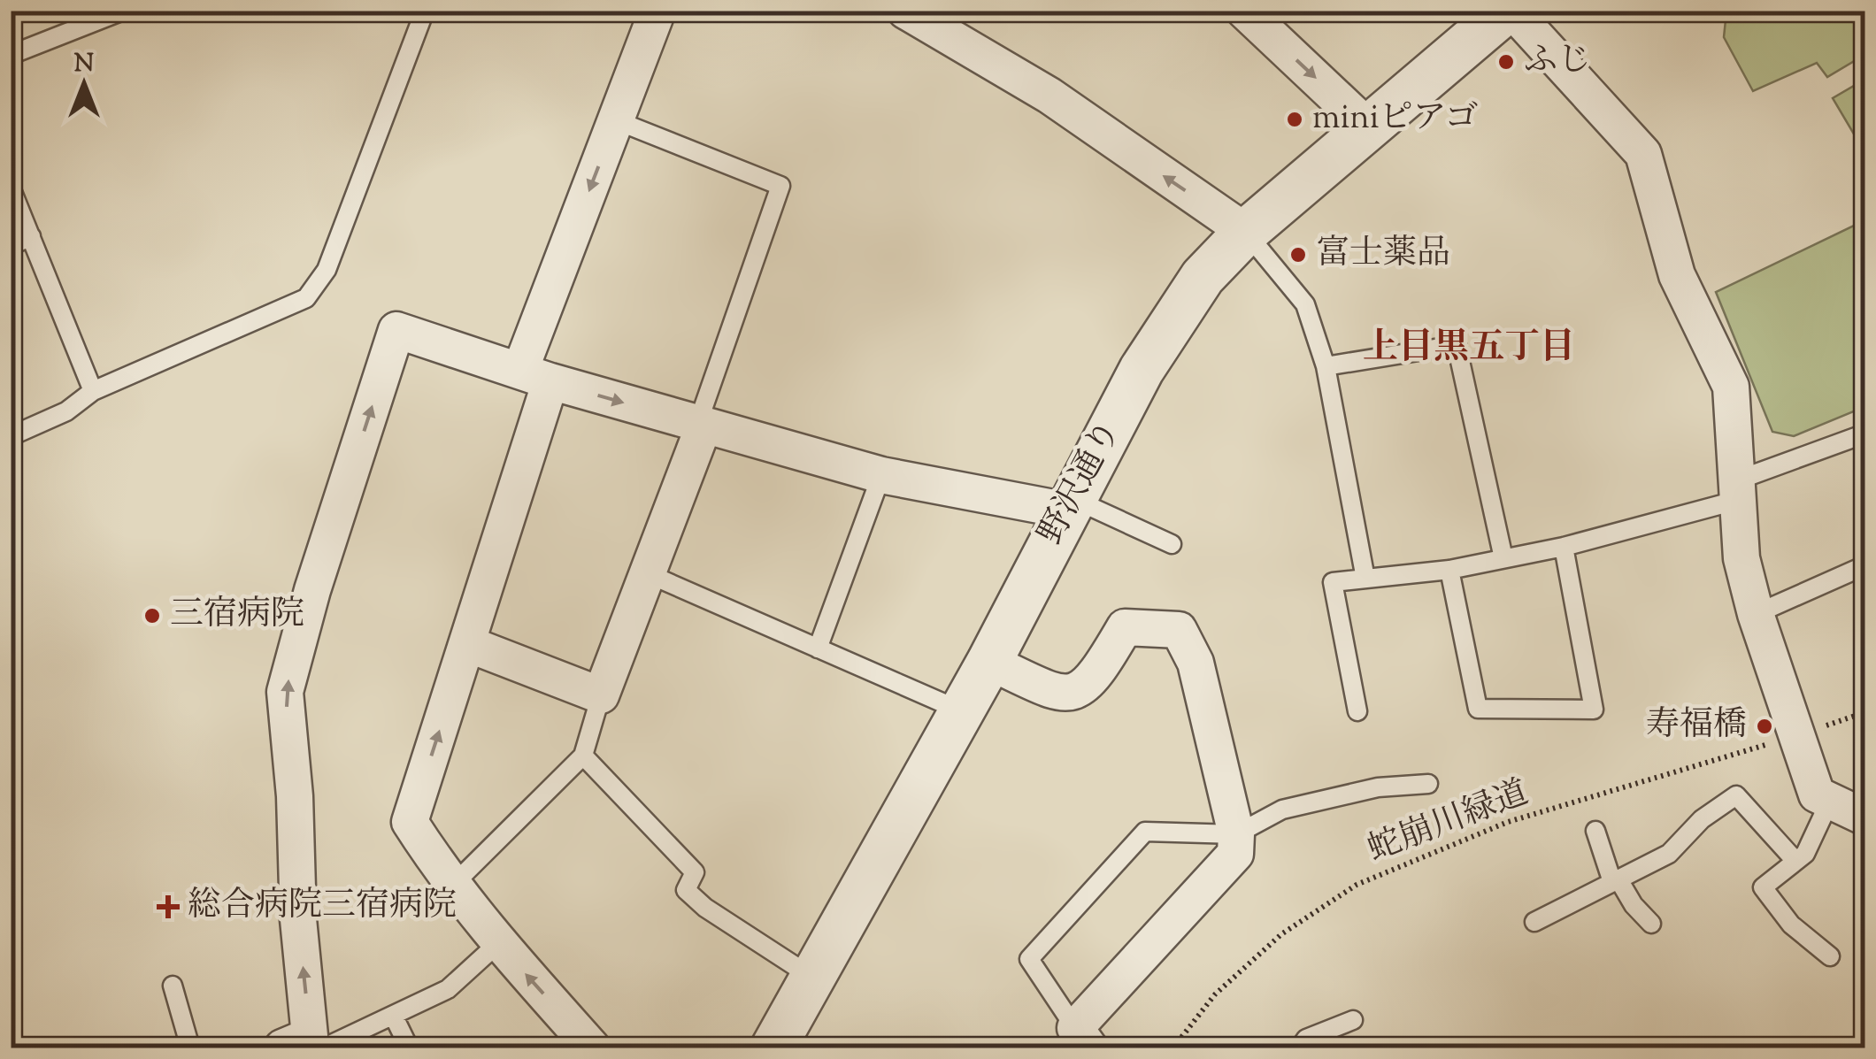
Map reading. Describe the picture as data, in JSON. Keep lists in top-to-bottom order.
{
  "streets": {
    "street": ["野沢通り"],
    "path": ["蛇崩川緑道"]
  },
  "districts": ["上目黒五丁目"],
  "places": {
    "other": [
      "ふじ",
      "miniピアゴ",
      "富士薬品",
      "三宿病院",
      "寿福橋"
    ],
    "health": ["総合病院三宿病院"]
  },
  "north": "top"
}
